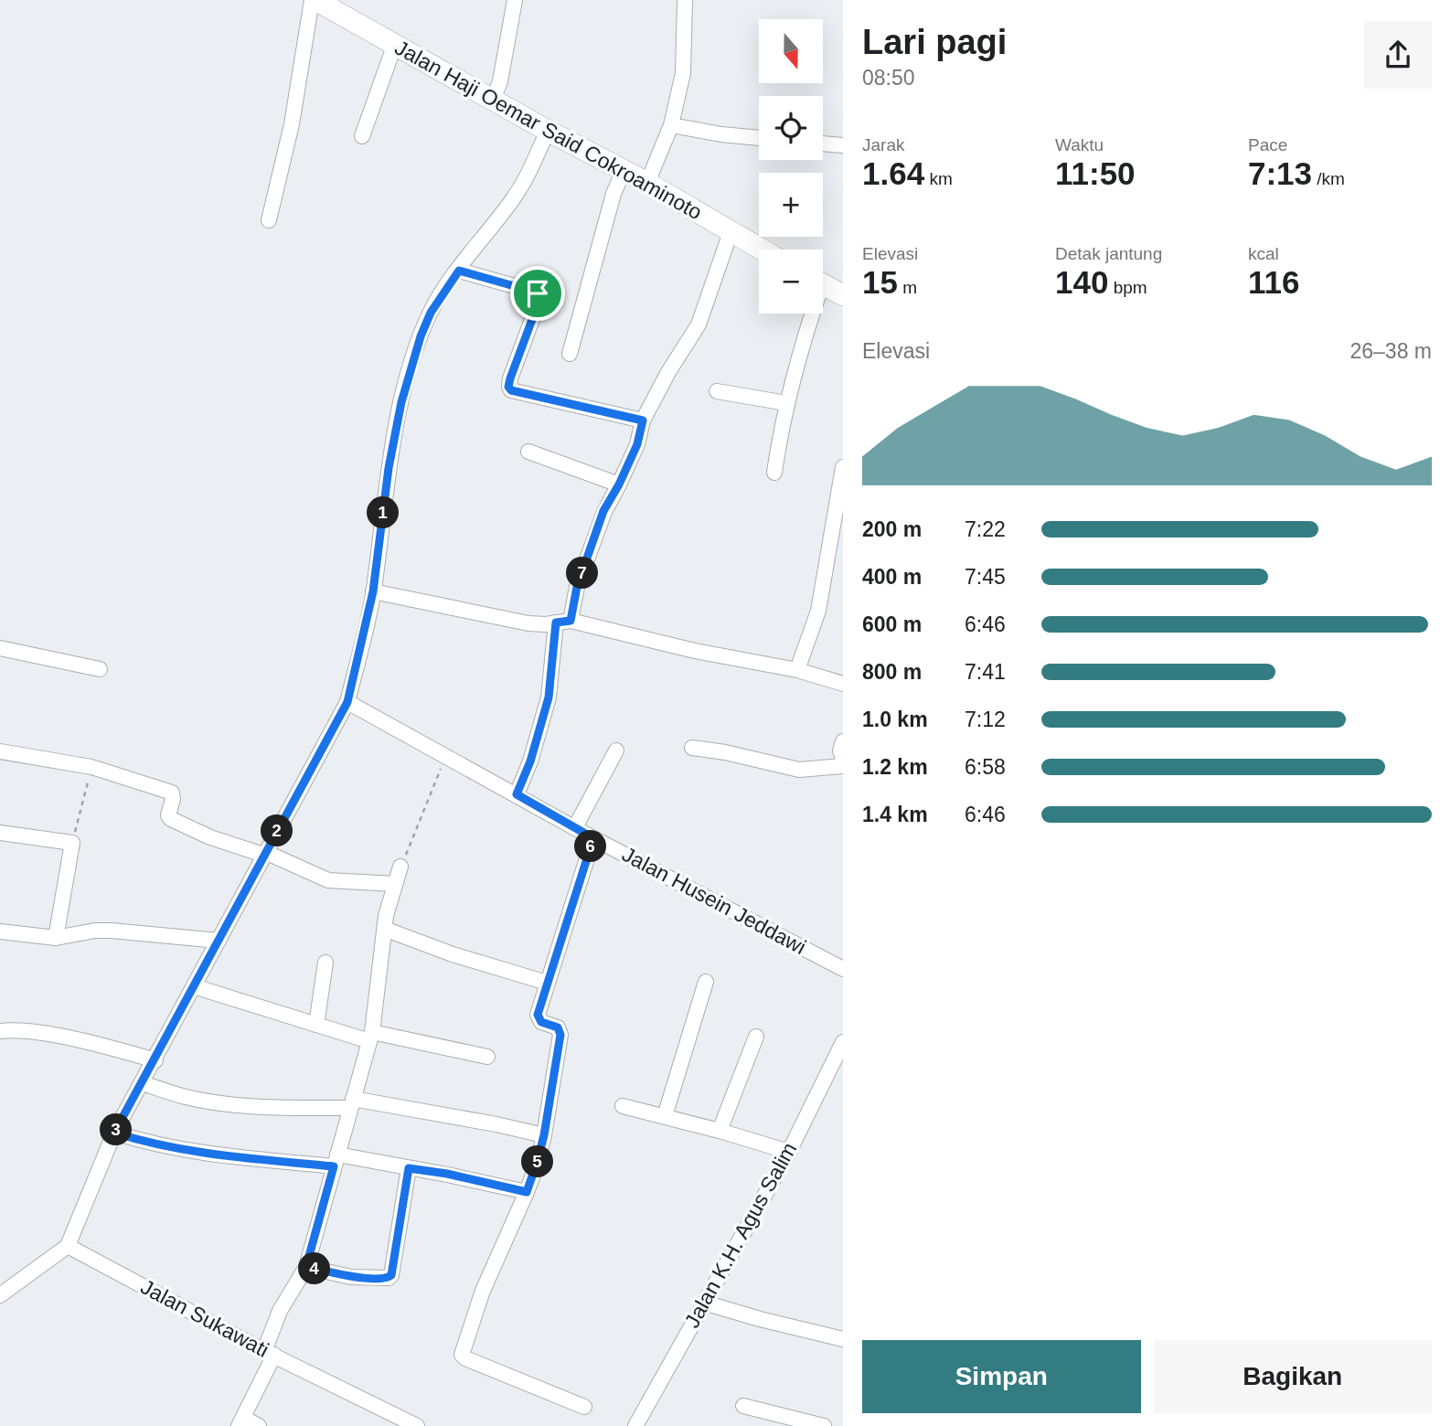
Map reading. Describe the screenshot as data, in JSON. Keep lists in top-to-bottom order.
{
  "streets": {
    "highway": ["Jalan Haji Oemar Said Cokroaminoto"],
    "street": ["Jalan Husein Jeddawi", "Jalan K.H. Agus Salim", "Jalan Sukawati"]
  },
  "north": "bottom",
  "page": {
    "heading": ["Lari pagi", "08:50"],
    "map_buttons": ["+", "−"],
    "stats": [
      ["Jarak", "1.64 km"],
      ["Waktu", "11:50"],
      ["Pace", "7:13 /km"],
      ["Elevasi", "15 m"],
      ["Detak jantung", "140 bpm"],
      ["kcal", "116"]
    ],
    "chart": ["Elevasi", "26–38 m"],
    "pins": [
      "1",
      "7",
      "2",
      "6",
      "3",
      "5",
      "4"
    ],
    "list": [
      {
        "name": "200 m",
        "note": "7:22"
      },
      {
        "name": "400 m",
        "note": "7:45"
      },
      {
        "name": "600 m",
        "note": "6:46"
      },
      {
        "name": "800 m",
        "note": "7:41"
      },
      {
        "name": "1.0 km",
        "note": "7:12"
      },
      {
        "name": "1.2 km",
        "note": "6:58"
      },
      {
        "name": "1.4 km",
        "note": "6:46"
      }
    ],
    "buttons": ["Simpan", "Bagikan"]
  }
}
